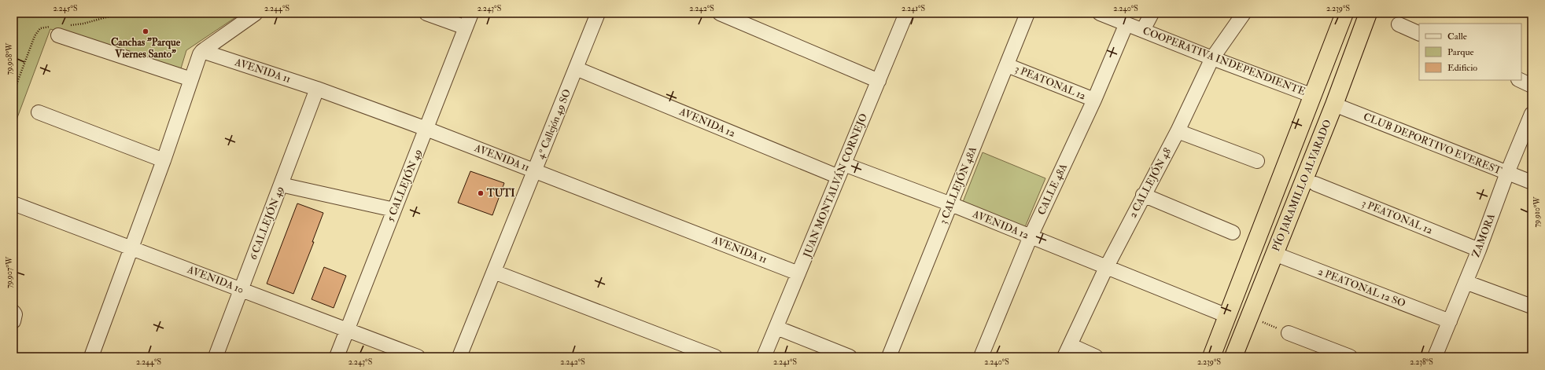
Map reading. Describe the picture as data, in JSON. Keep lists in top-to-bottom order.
{
  "streets": {
    "highway": ["PÍO JARAMILLO ALVARADO"],
    "street": [
      "COOPERATIVA INDEPENDIENTE",
      "AVENIDA 11",
      "3 PEATONAL 12",
      "AVENIDA 12",
      "4º Callejón 49 SO",
      "CLUB DEPORTIVO EVEREST",
      "2 CALLEJÓN 48",
      "5 CALLEJÓN 49",
      "JUAN MONTALVÁN CORNEJO",
      "3 CALLEJÓN 48A",
      "CALLE 48A",
      "6 CALLEJÓN 49",
      "ZAMORA",
      "AVENIDA 10",
      "2 PEATONAL 12 SO"
    ]
  },
  "crossings": [
    ["COOPERATIVA INDEPENDIENTE", "2 CALLEJÓN 48"],
    ["COOPERATIVA INDEPENDIENTE", "CALLE 48A"],
    ["AVENIDA 11", "4º Callejón 49 SO"],
    ["AVENIDA 11", "5 CALLEJÓN 49"],
    ["AVENIDA 11", "JUAN MONTALVÁN CORNEJO"],
    ["AVENIDA 11", "6 CALLEJÓN 49"],
    ["3 PEATONAL 12", "3 CALLEJÓN 48A"],
    ["3 PEATONAL 12", "CALLE 48A"],
    ["3 PEATONAL 12", "ZAMORA"],
    ["AVENIDA 12", "4º Callejón 49 SO"],
    ["AVENIDA 12", "2 CALLEJÓN 48"],
    ["AVENIDA 12", "JUAN MONTALVÁN CORNEJO"],
    ["AVENIDA 12", "3 CALLEJÓN 48A"],
    ["AVENIDA 12", "CALLE 48A"],
    ["CLUB DEPORTIVO EVEREST", "PÍO JARAMILLO ALVARADO"],
    ["CLUB DEPORTIVO EVEREST", "ZAMORA"],
    ["5 CALLEJÓN 49", "AVENIDA 10"],
    ["PÍO JARAMILLO ALVARADO", "2 PEATONAL 12 SO"],
    ["6 CALLEJÓN 49", "AVENIDA 10"],
    ["ZAMORA", "2 PEATONAL 12 SO"]
  ],
  "places": ["Canchas \"Parque Viernes Santo\"", "TUTI"],
  "legend": ["Calle", "Parque", "Edificio"],
  "coordinates": [
    "2.245°S",
    "2.244°S",
    "2.243°S",
    "2.242°S",
    "2.241°S",
    "2.240°S",
    "2.239°S",
    "79.908°W",
    "79.910°W",
    "79.907°W",
    "2.238°S"
  ]
}
